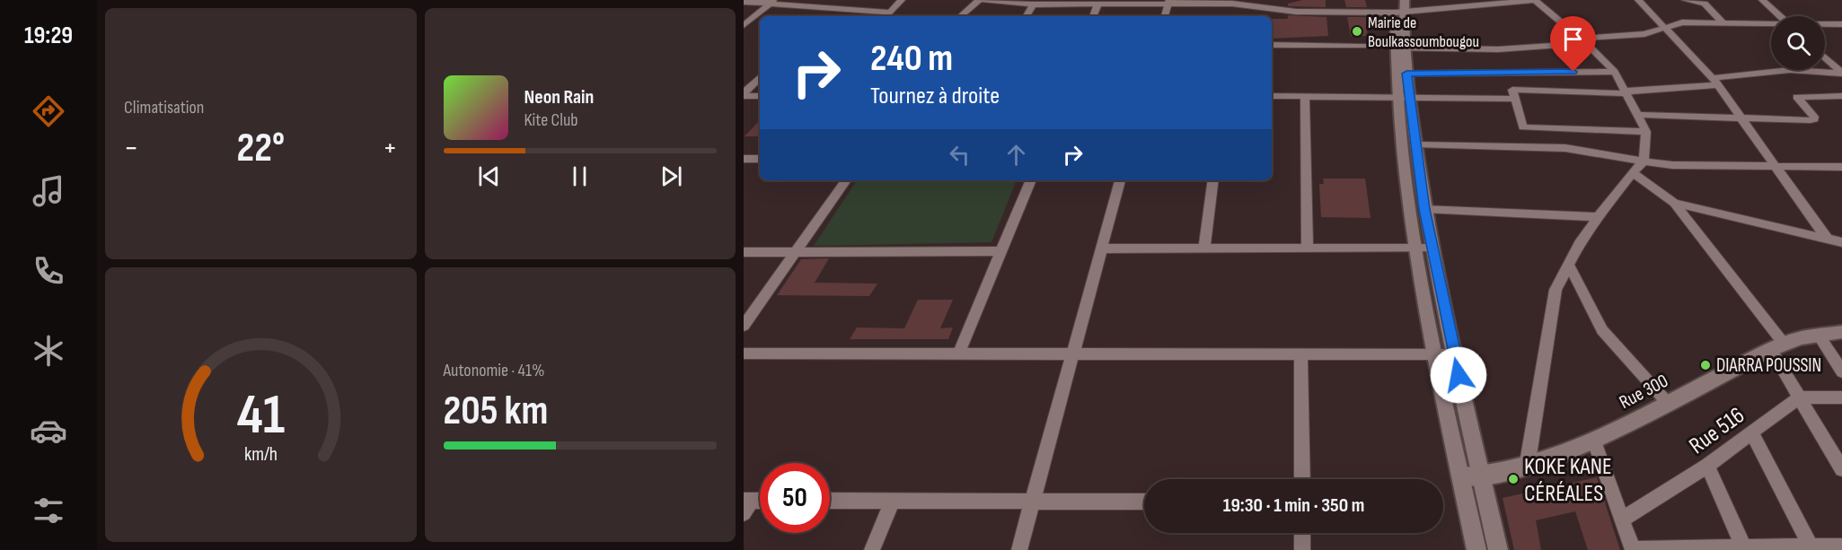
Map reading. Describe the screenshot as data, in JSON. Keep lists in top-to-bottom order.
{
  "streets": {
    "main road": ["Rue 300"],
    "street": ["Rue 516"]
  },
  "places": ["Mairie de Boulkassoumbougou", "DIARRA POUSSIN", "KOKE KANE CÉRÉALES"],
  "page": {
    "tabs": "19:29",
    "tile": [
      "Climatisation",
      ["Autonomie · 41%", "205 km"]
    ],
    "turn": ["240 m", "Tournez à droite"],
    "song": ["Neon Rain", "Kite Club"],
    "heat": ["−", "22°", "+"],
    "limit": "50",
    "trip": "19:30 · 1 min · 350 m",
    "gauge": ["41", "km/h"]
  }
}
